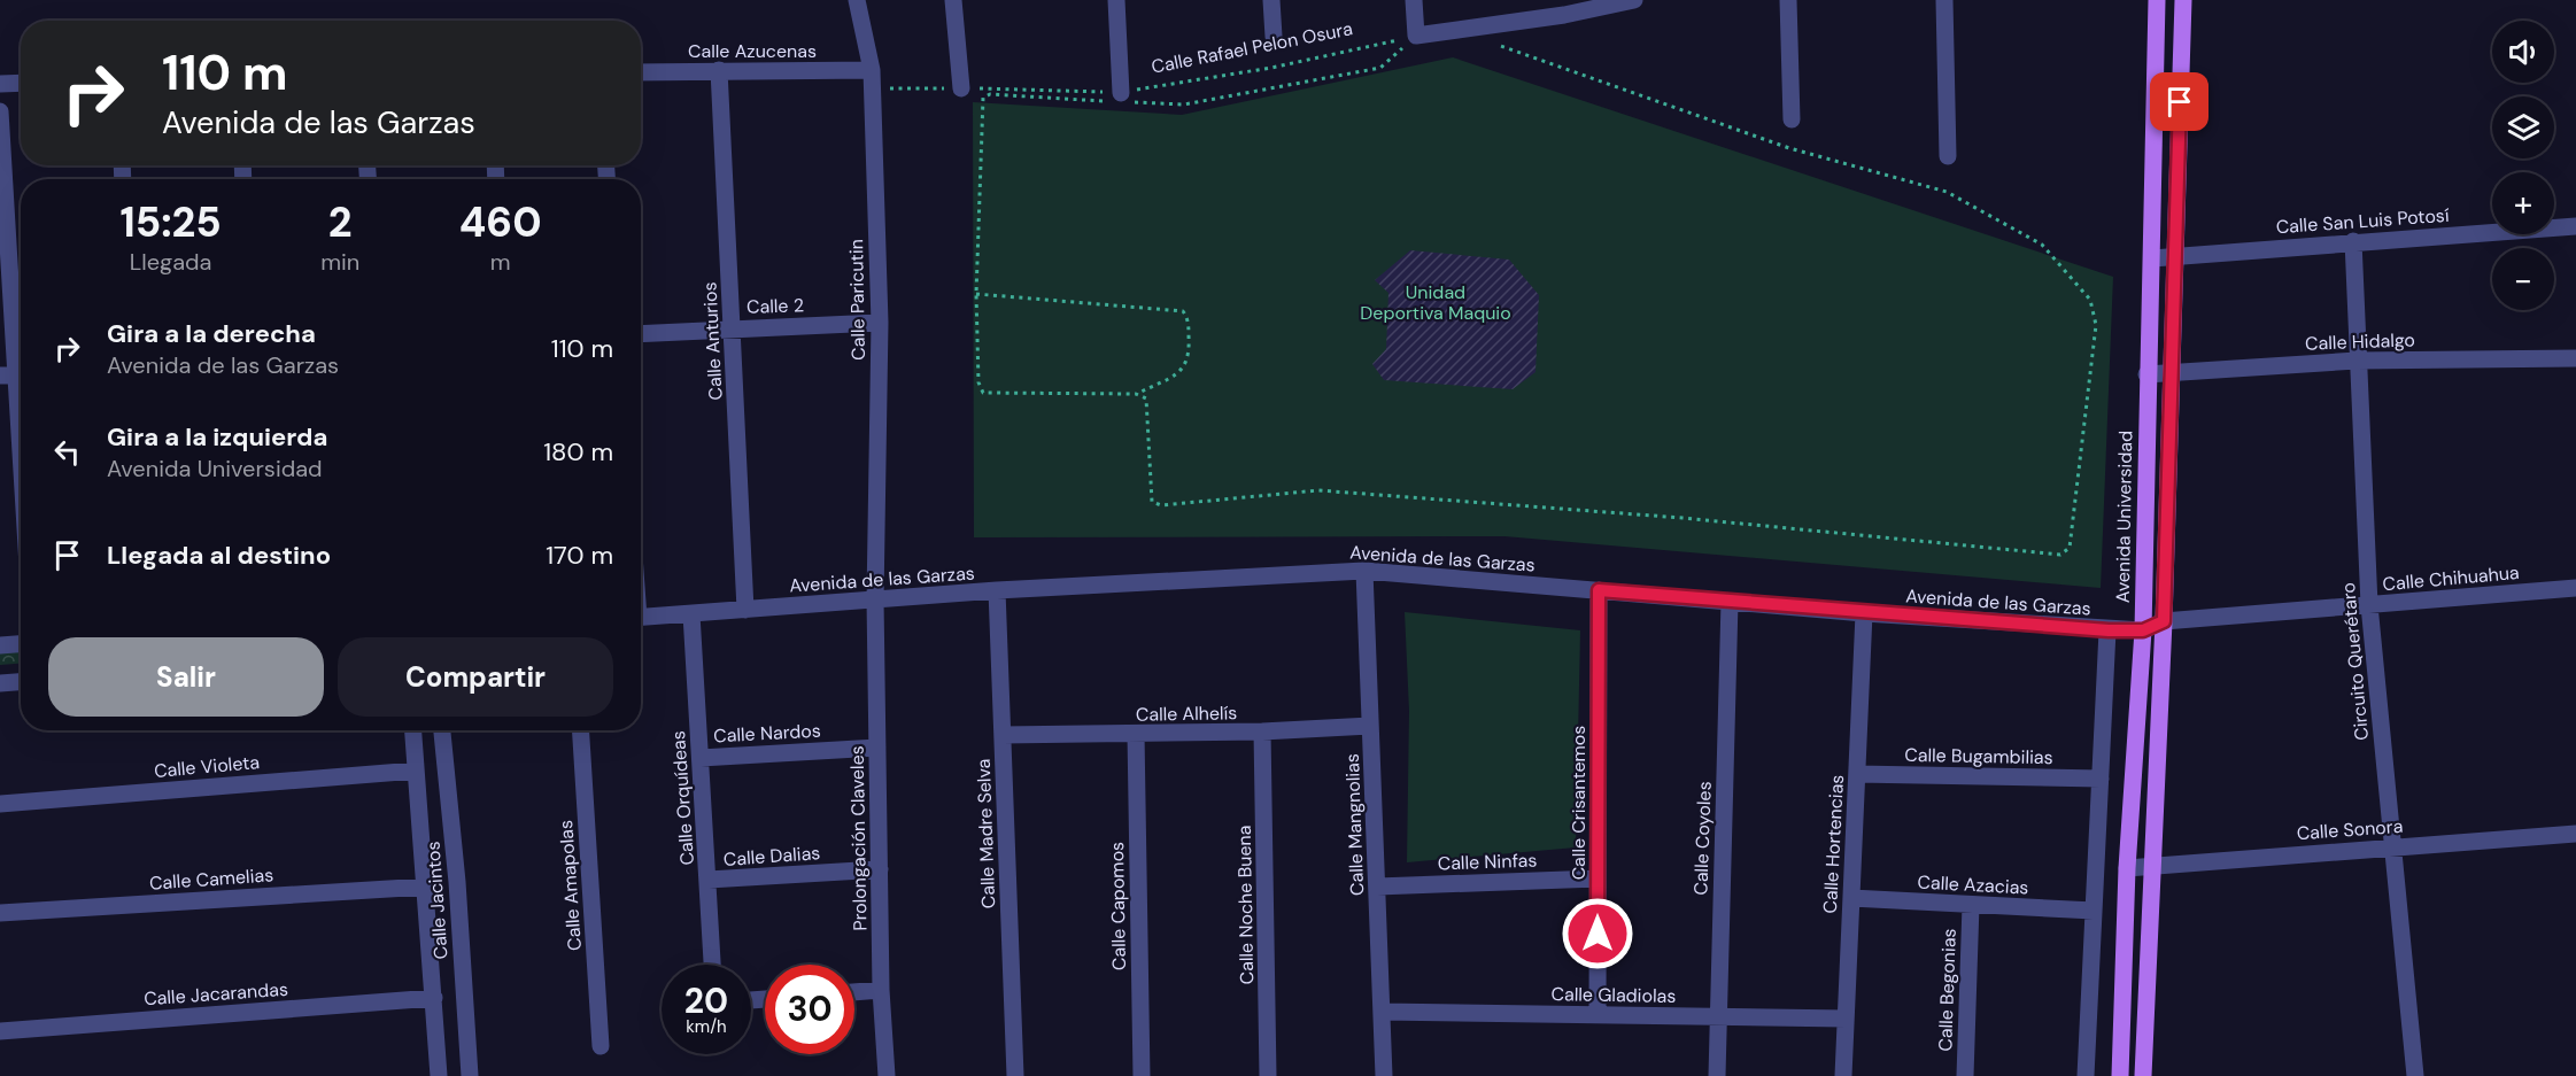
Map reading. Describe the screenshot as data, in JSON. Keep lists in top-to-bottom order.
{
  "streets": {
    "main road": ["Avenida Universidad"],
    "street": [
      "Calle Azucenas",
      "Calle San Luis Potosí",
      "Calle Paricutin",
      "Calle 2",
      "Calle Anturios",
      "Calle Hidalgo",
      "Avenida de las Garzas",
      "Calle Chihuahua",
      "Circuito Querétaro",
      "Calle Alhelís",
      "Calle Nardos",
      "Calle Bugambilias",
      "Calle Violeta",
      "Calle Orquídeas",
      "Calle Crisantemos",
      "Calle Mangnolias",
      "Calle Sonora",
      "Calle Madre Selva",
      "Prolongación Claveles",
      "Calle Coyoles",
      "Calle Hortencias",
      "Calle Dalias",
      "Calle Ninfas",
      "Calle Camelias",
      "Calle Azacias",
      "Calle Amapolas",
      "Calle Jacintos",
      "Calle Noche Buena",
      "Calle Capomos",
      "Calle Begonias",
      "Calle Jacarandas",
      "Calle Gladiolas"
    ],
    "path": ["Calle Rafael Pelon Osura"]
  },
  "crossings": [
    ["Calle Rafael Pelon Osura", "Calle Azucenas"],
    ["Calle Rafael Pelon Osura", "Calle Paricutin"],
    ["Calle Azucenas", "Calle Paricutin"],
    ["Calle Azucenas", "Calle Anturios"],
    ["Calle San Luis Potosí", "Avenida Universidad"],
    ["Calle San Luis Potosí", "Circuito Querétaro"],
    ["Calle Paricutin", "Calle 2"],
    ["Calle Paricutin", "Avenida de las Garzas"],
    ["Calle Paricutin", "Prolongación Claveles"],
    ["Calle 2", "Calle Anturios"],
    ["Calle Anturios", "Avenida de las Garzas"],
    ["Calle Hidalgo", "Avenida Universidad"],
    ["Calle Hidalgo", "Circuito Querétaro"],
    ["Avenida Universidad", "Avenida de las Garzas"],
    ["Avenida Universidad", "Calle Sonora"],
    ["Avenida de las Garzas", "Calle Chihuahua"],
    ["Avenida de las Garzas", "Calle Orquídeas"],
    ["Avenida de las Garzas", "Calle Crisantemos"],
    ["Avenida de las Garzas", "Calle Mangnolias"],
    ["Avenida de las Garzas", "Calle Madre Selva"],
    ["Avenida de las Garzas", "Prolongación Claveles"],
    ["Avenida de las Garzas", "Calle Coyoles"],
    ["Avenida de las Garzas", "Calle Hortencias"],
    ["Calle Chihuahua", "Circuito Querétaro"],
    ["Circuito Querétaro", "Calle Sonora"],
    ["Calle Alhelís", "Calle Mangnolias"],
    ["Calle Alhelís", "Calle Madre Selva"],
    ["Calle Alhelís", "Calle Noche Buena"],
    ["Calle Alhelís", "Calle Capomos"],
    ["Calle Nardos", "Calle Orquídeas"],
    ["Calle Nardos", "Prolongación Claveles"],
    ["Calle Bugambilias", "Calle Hortencias"],
    ["Calle Violeta", "Calle Jacintos"],
    ["Calle Orquídeas", "Calle Dalias"],
    ["Calle Crisantemos", "Calle Ninfas"],
    ["Calle Crisantemos", "Calle Gladiolas"],
    ["Calle Mangnolias", "Calle Ninfas"],
    ["Calle Mangnolias", "Calle Gladiolas"],
    ["Prolongación Claveles", "Calle Dalias"],
    ["Calle Coyoles", "Calle Gladiolas"],
    ["Calle Hortencias", "Calle Azacias"],
    ["Calle Hortencias", "Calle Gladiolas"],
    ["Calle Camelias", "Calle Jacintos"],
    ["Calle Azacias", "Calle Begonias"],
    ["Calle Jacintos", "Calle Jacarandas"]
  ],
  "parks": ["Unidad Deportiva Maquio"],
  "page": {
    "map_buttons": ["+", "−"],
    "turn": ["110 m", "Avenida de las Garzas"],
    "eta": [
      "15:25",
      "Llegada",
      "2",
      "min",
      "460",
      "m"
    ],
    "list": [
      {
        "name": "Gira a la derecha",
        "note": "Avenida de las Garzas",
        "value": "110 m"
      },
      {
        "name": "Gira a la izquierda",
        "note": "Avenida Universidad",
        "value": "180 m"
      },
      {
        "name": "Llegada al destino",
        "value": "170 m"
      }
    ],
    "buttons": ["Salir", "Compartir"],
    "speed": "20 km/h",
    "limit": "30"
  }
}
